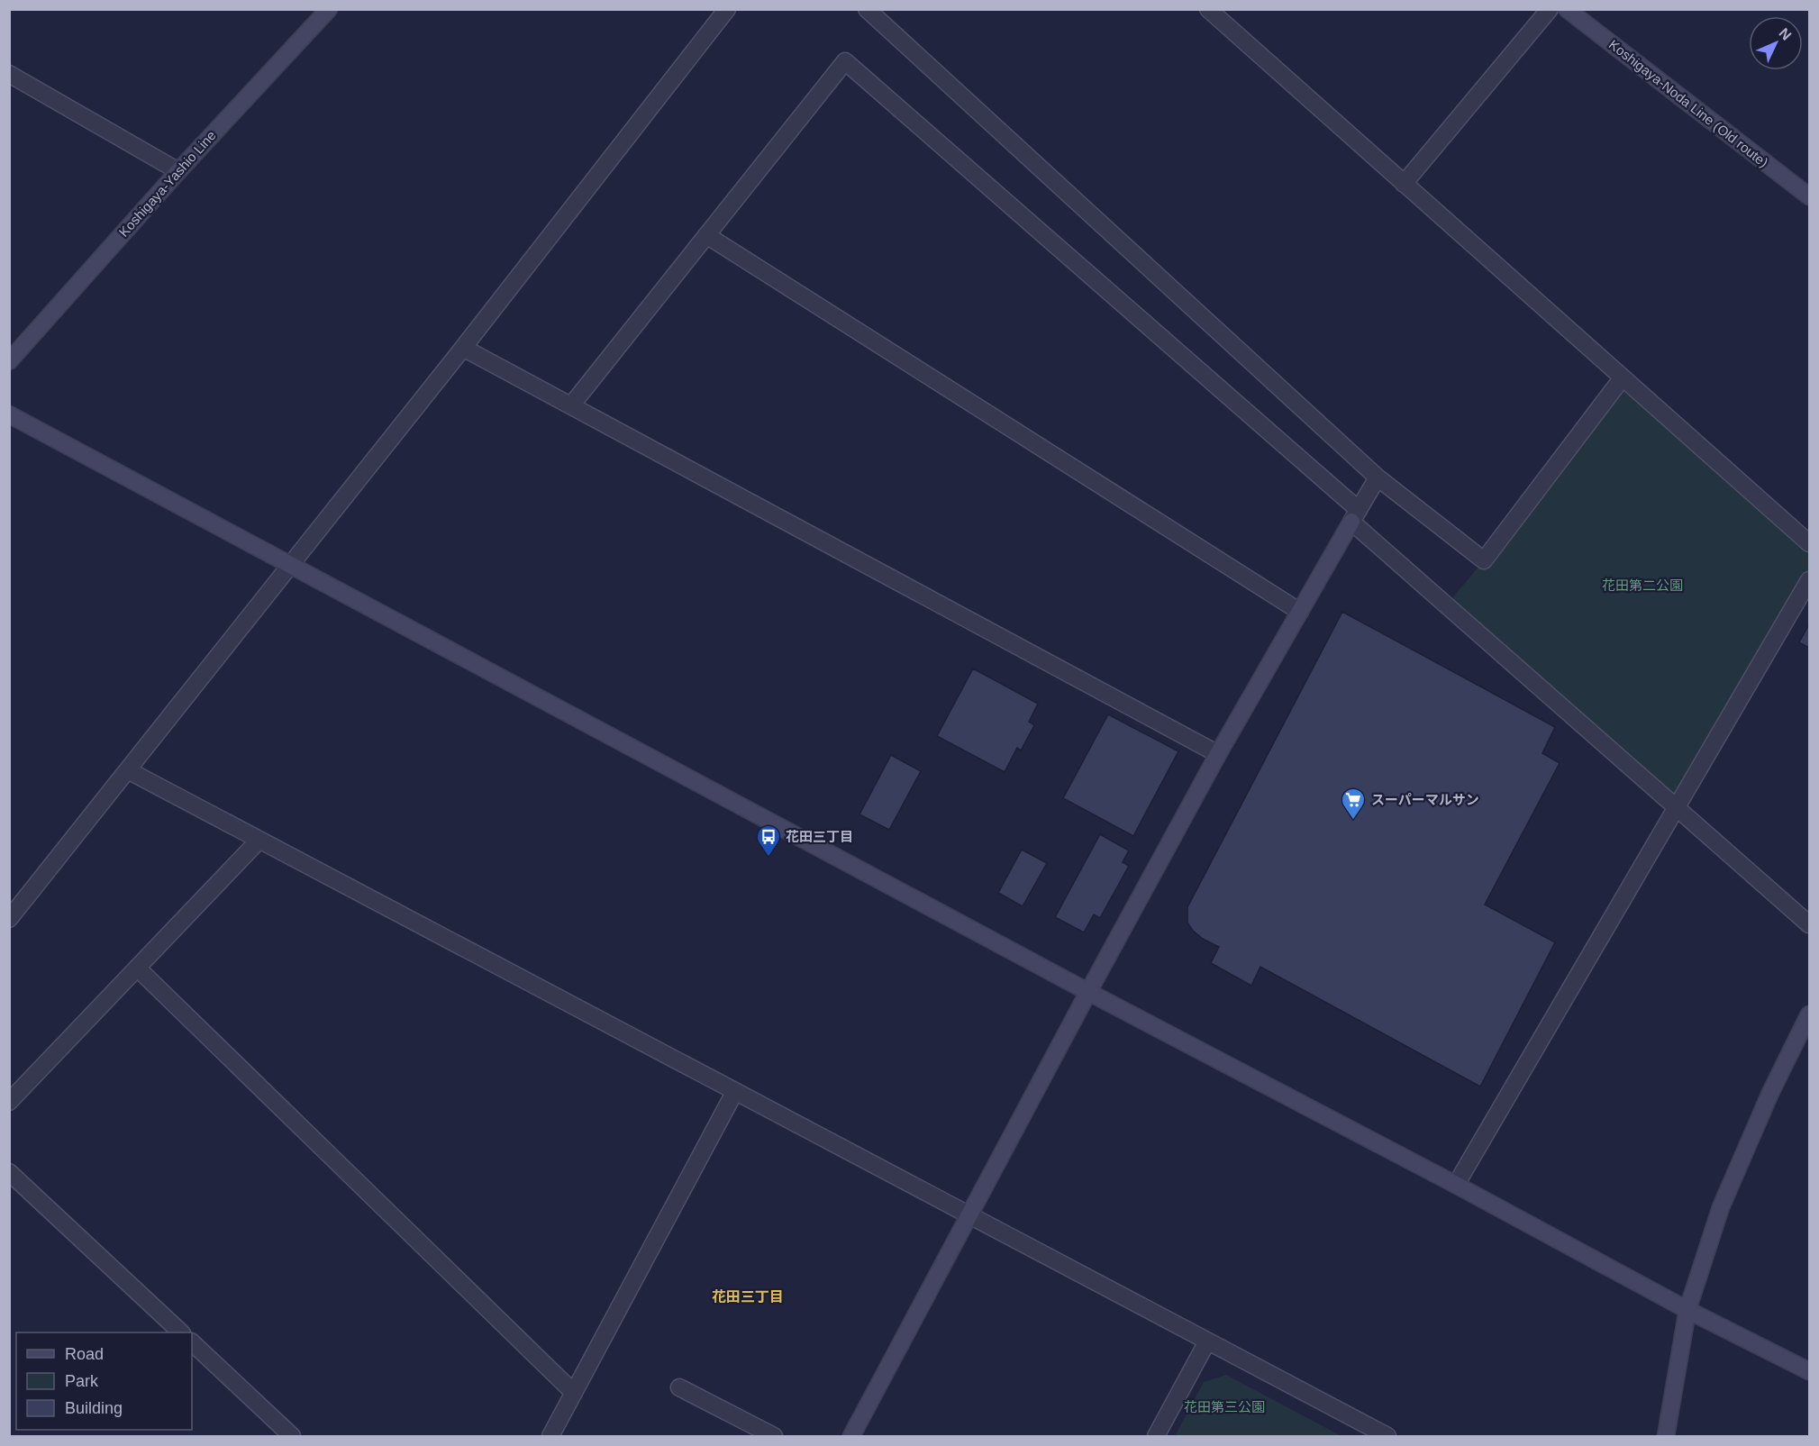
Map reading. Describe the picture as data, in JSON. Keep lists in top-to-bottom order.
{
  "streets": {
    "street": ["Koshigaya-Noda Line (Old route)", "Koshigaya-Yashio Line"]
  },
  "districts": ["花田三丁目"],
  "parks": ["花田第二公園", "花田第三公園"],
  "places": {
    "supermarket": ["スーパーマルサン"],
    "bus stop": ["花田三丁目"]
  },
  "legend": ["Road", "Park", "Building"],
  "north": "top right"
}
